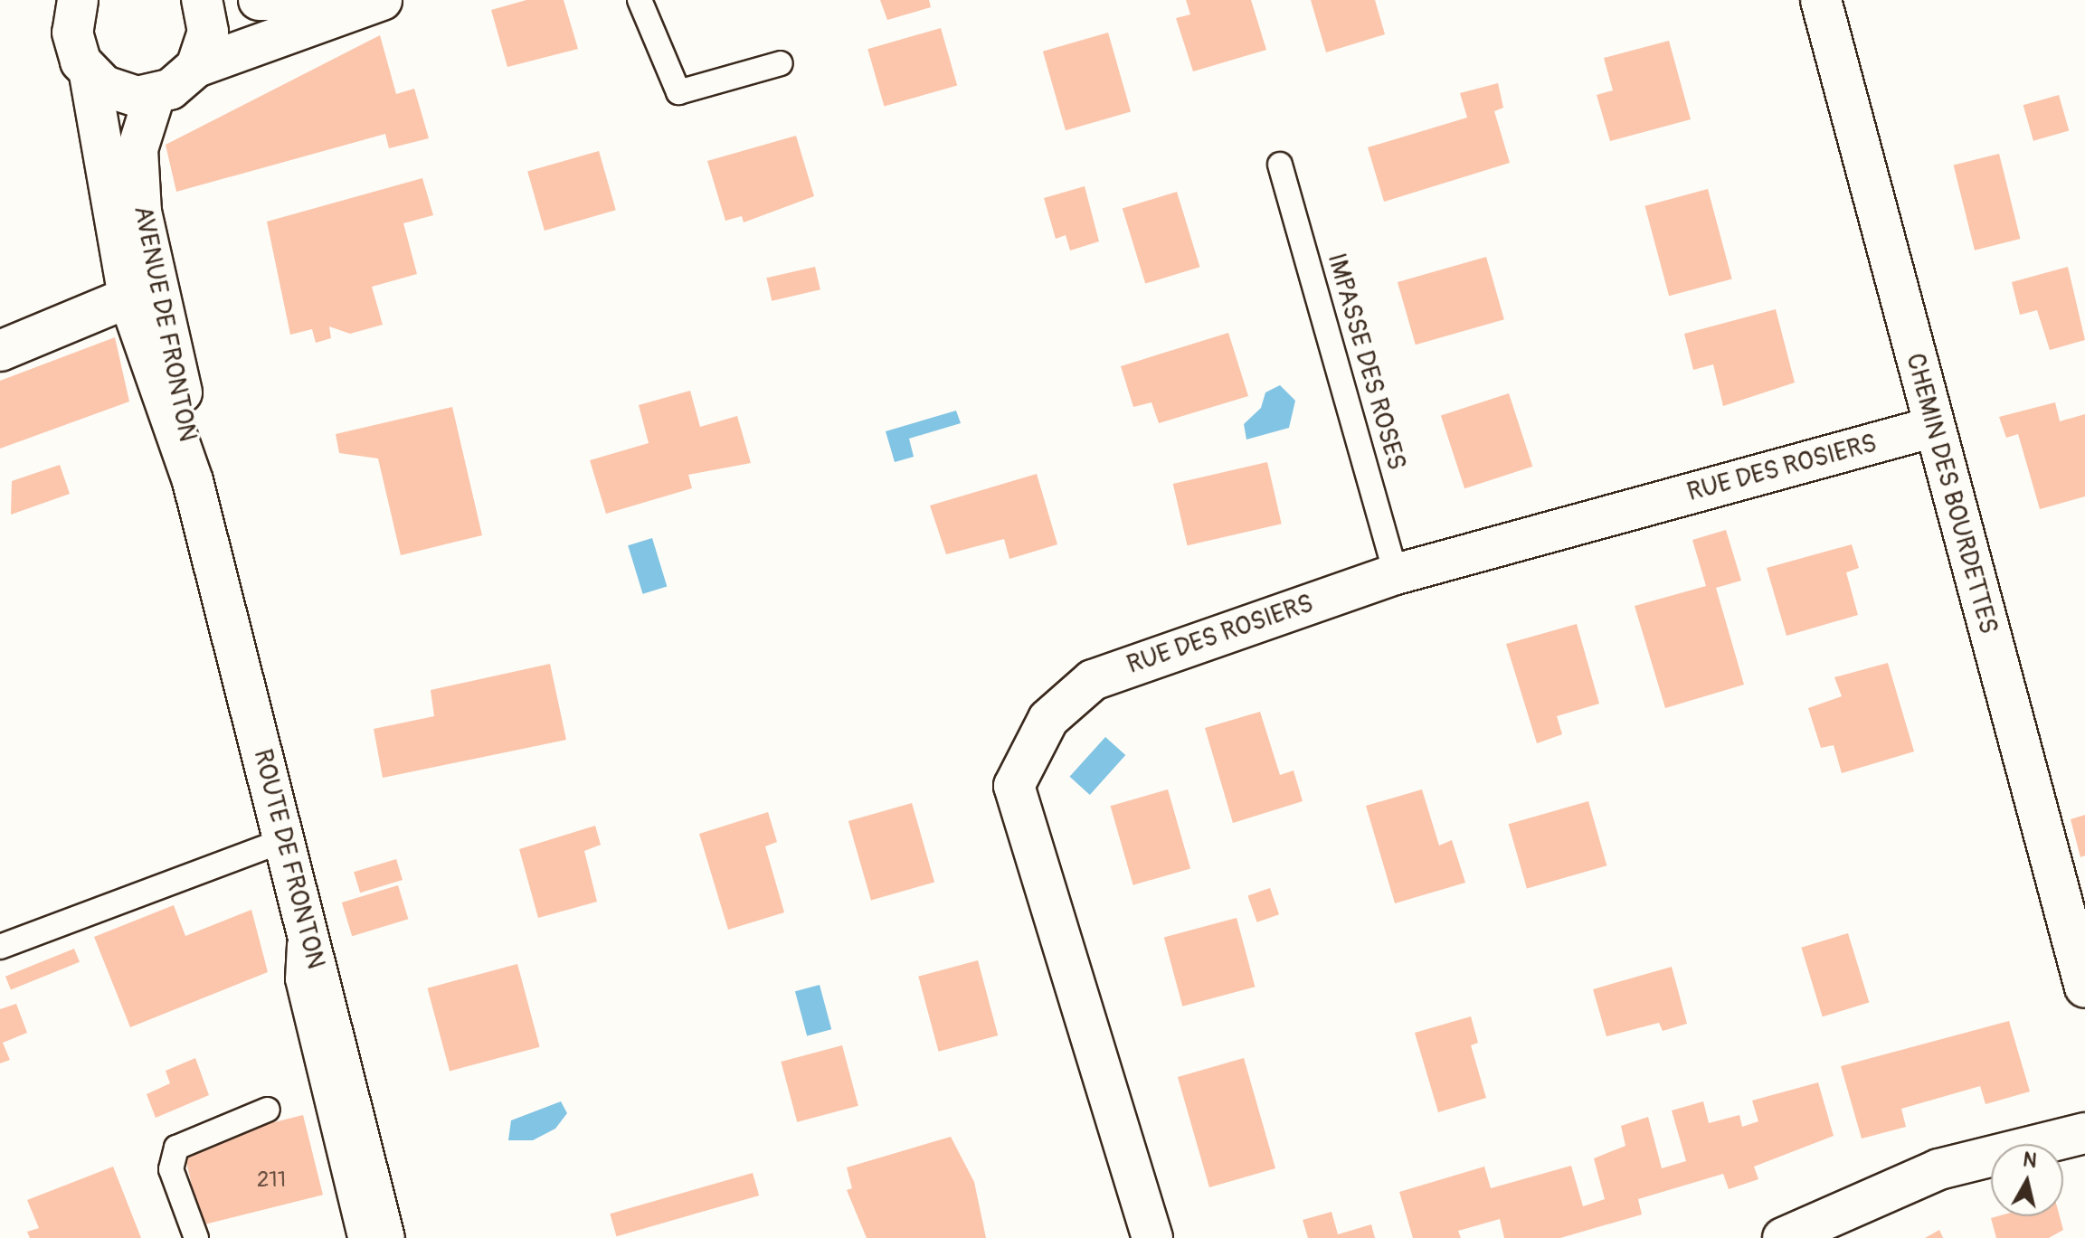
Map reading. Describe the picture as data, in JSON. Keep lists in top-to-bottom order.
{
  "streets": {
    "street": [
      "AVENUE DE FRONTON",
      "RUE DES ROSIERS",
      "CHEMIN DES BOURDETTES",
      "ROUTE DE FRONTON"
    ],
    "lane": ["IMPASSE DES ROSES"]
  },
  "crossings": [
    ["AVENUE DE FRONTON", "ROUTE DE FRONTON"],
    ["IMPASSE DES ROSES", "RUE DES ROSIERS"],
    ["RUE DES ROSIERS", "CHEMIN DES BOURDETTES"]
  ],
  "house_numbers": ["211"],
  "north": "top"
}
